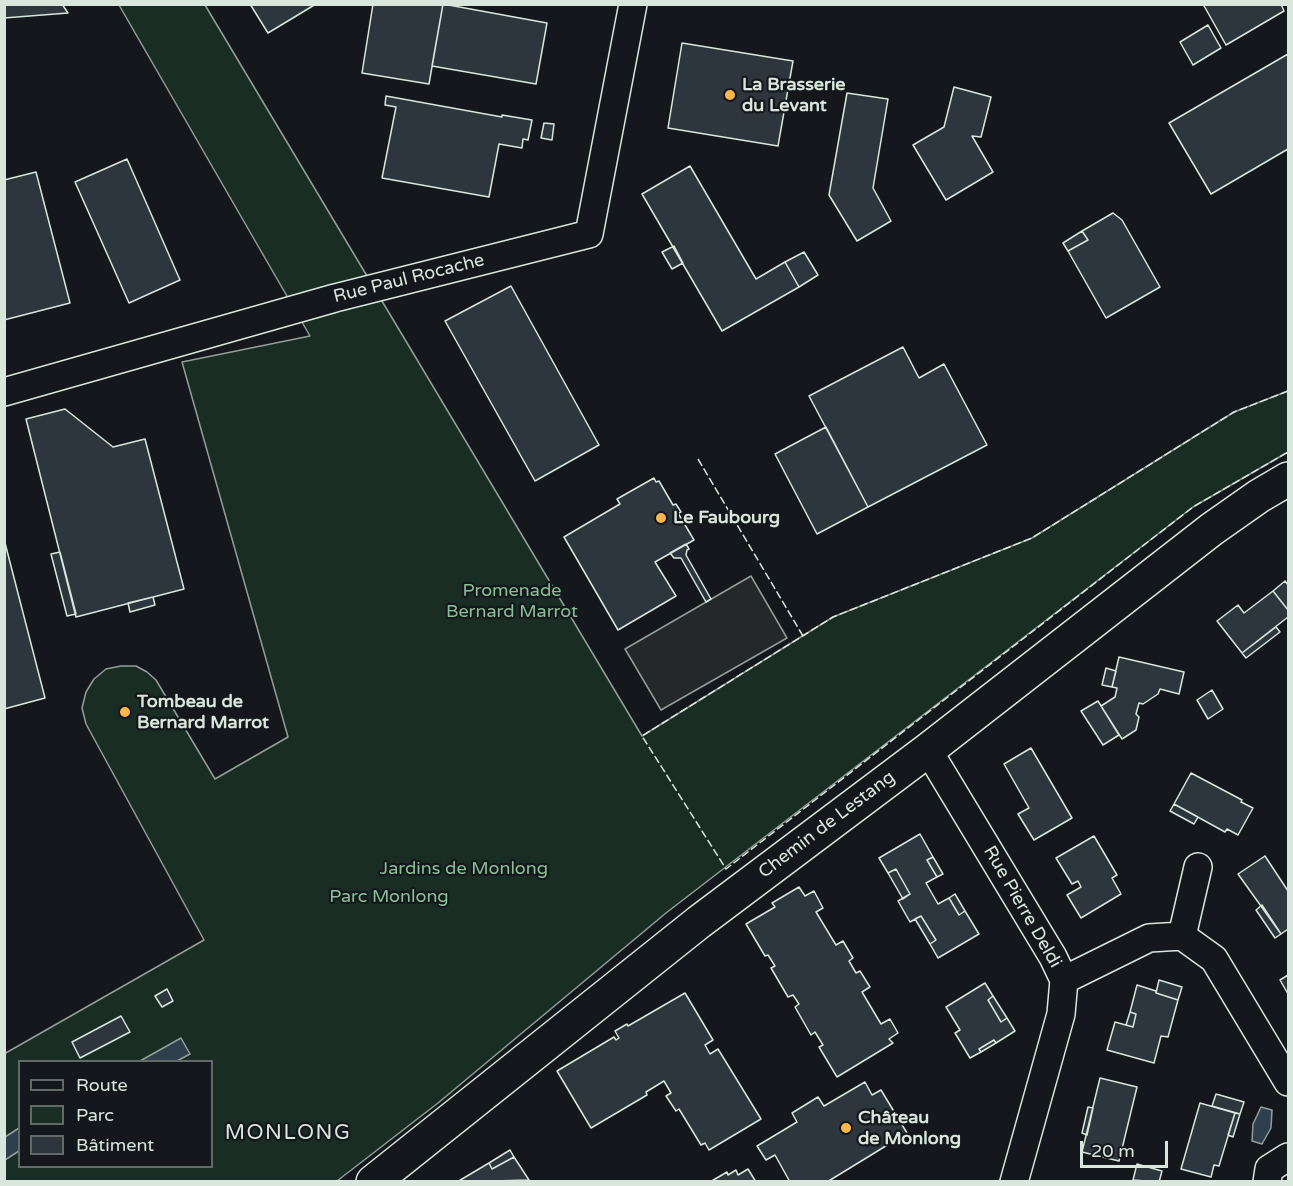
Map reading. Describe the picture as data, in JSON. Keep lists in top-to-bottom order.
{
  "streets": {
    "street": ["Rue Paul Rocache", "Chemin de Lestang", "Rue Pierre Deldi"]
  },
  "crossings": [
    ["Chemin de Lestang", "Rue Pierre Deldi"]
  ],
  "districts": ["MONLONG"],
  "parks": ["Promenade Bernard Marrot", "Jardins de Monlong", "Parc Monlong"],
  "places": [
    "La Brasserie du Levant",
    "Le Faubourg",
    "Tombeau de Bernard Marrot",
    "Château de Monlong"
  ],
  "legend": ["Route", "Parc", "Bâtiment"],
  "scale_bar": "20 m"
}
